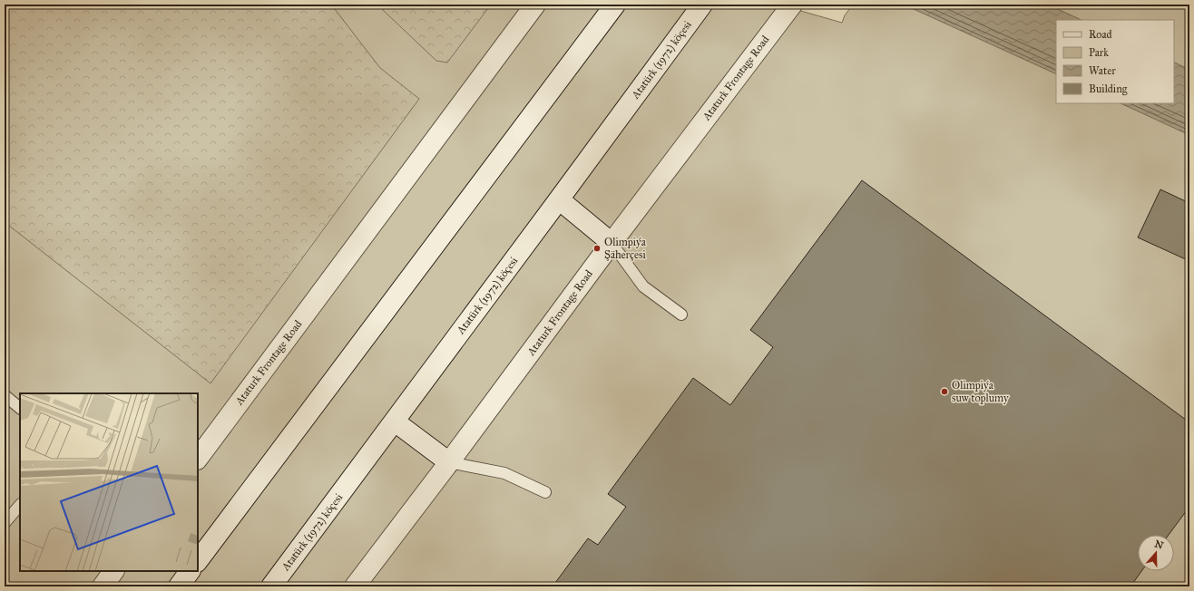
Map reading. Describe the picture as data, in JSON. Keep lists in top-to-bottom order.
{
  "streets": {
    "main road": ["Atatürk (1972) köçesi", "Ataturk Frontage Road"]
  },
  "places": ["Olimpiýa Şäherçesi", "Olimpiýa suw toplumy"],
  "legend": [
    "Road",
    "Park",
    "Water",
    "Building"
  ],
  "north": "top"
}
